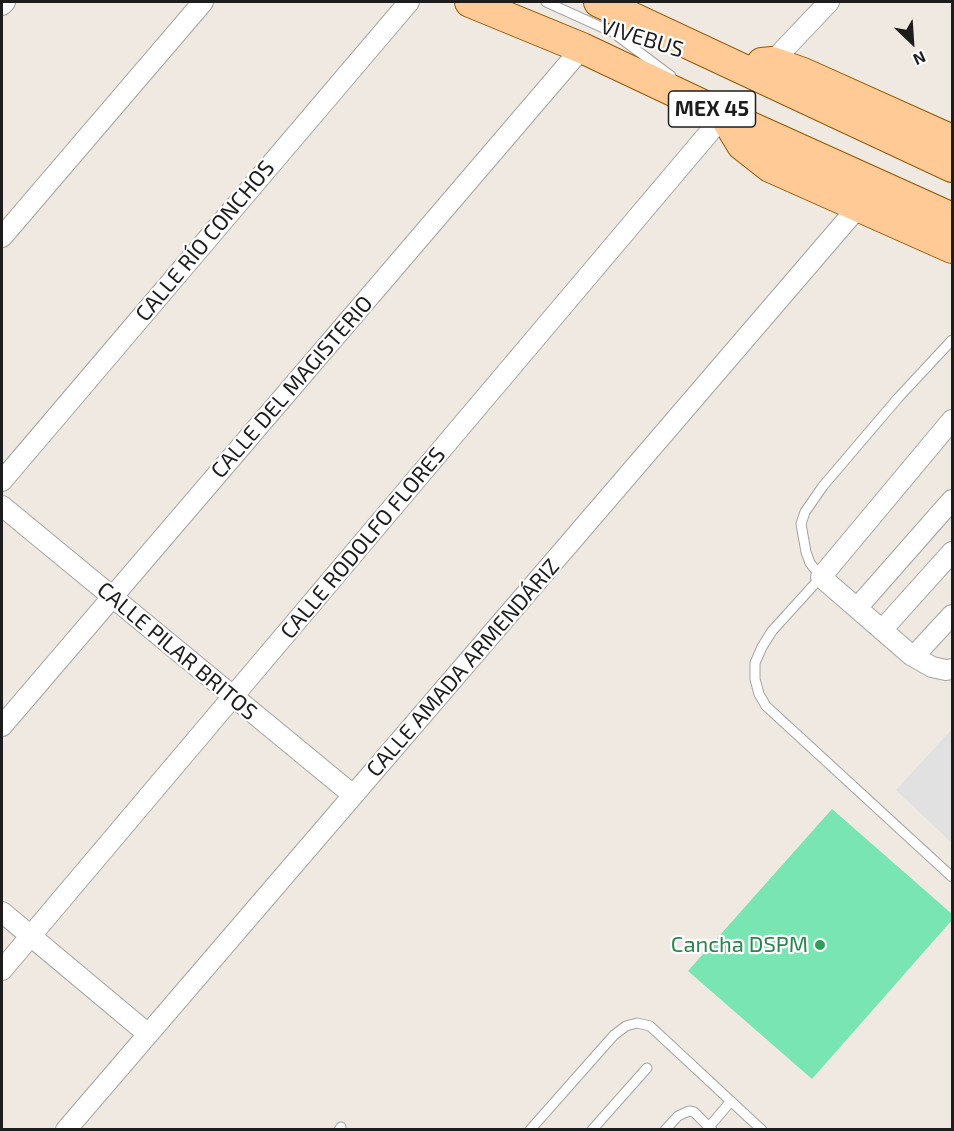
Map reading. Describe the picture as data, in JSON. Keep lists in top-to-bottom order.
{
  "streets": {
    "main road": ["MEX 45"],
    "street": [
      "CALLE RÍO CONCHOS",
      "CALLE DEL MAGISTERIO",
      "CALLE RODOLFO FLORES",
      "CALLE PILAR BRITOS",
      "CALLE AMADA ARMENDÁRIZ"
    ],
    "lane": ["VIVEBUS"]
  },
  "crossings": [
    ["VIVEBUS", "MEX 45"],
    ["MEX 45", "CALLE DEL MAGISTERIO"],
    ["MEX 45", "CALLE RODOLFO FLORES"],
    ["CALLE DEL MAGISTERIO", "CALLE PILAR BRITOS"],
    ["CALLE RODOLFO FLORES", "CALLE PILAR BRITOS"],
    ["CALLE PILAR BRITOS", "CALLE AMADA ARMENDÁRIZ"]
  ],
  "places": ["Cancha DSPM"],
  "north": "bottom right"
}
